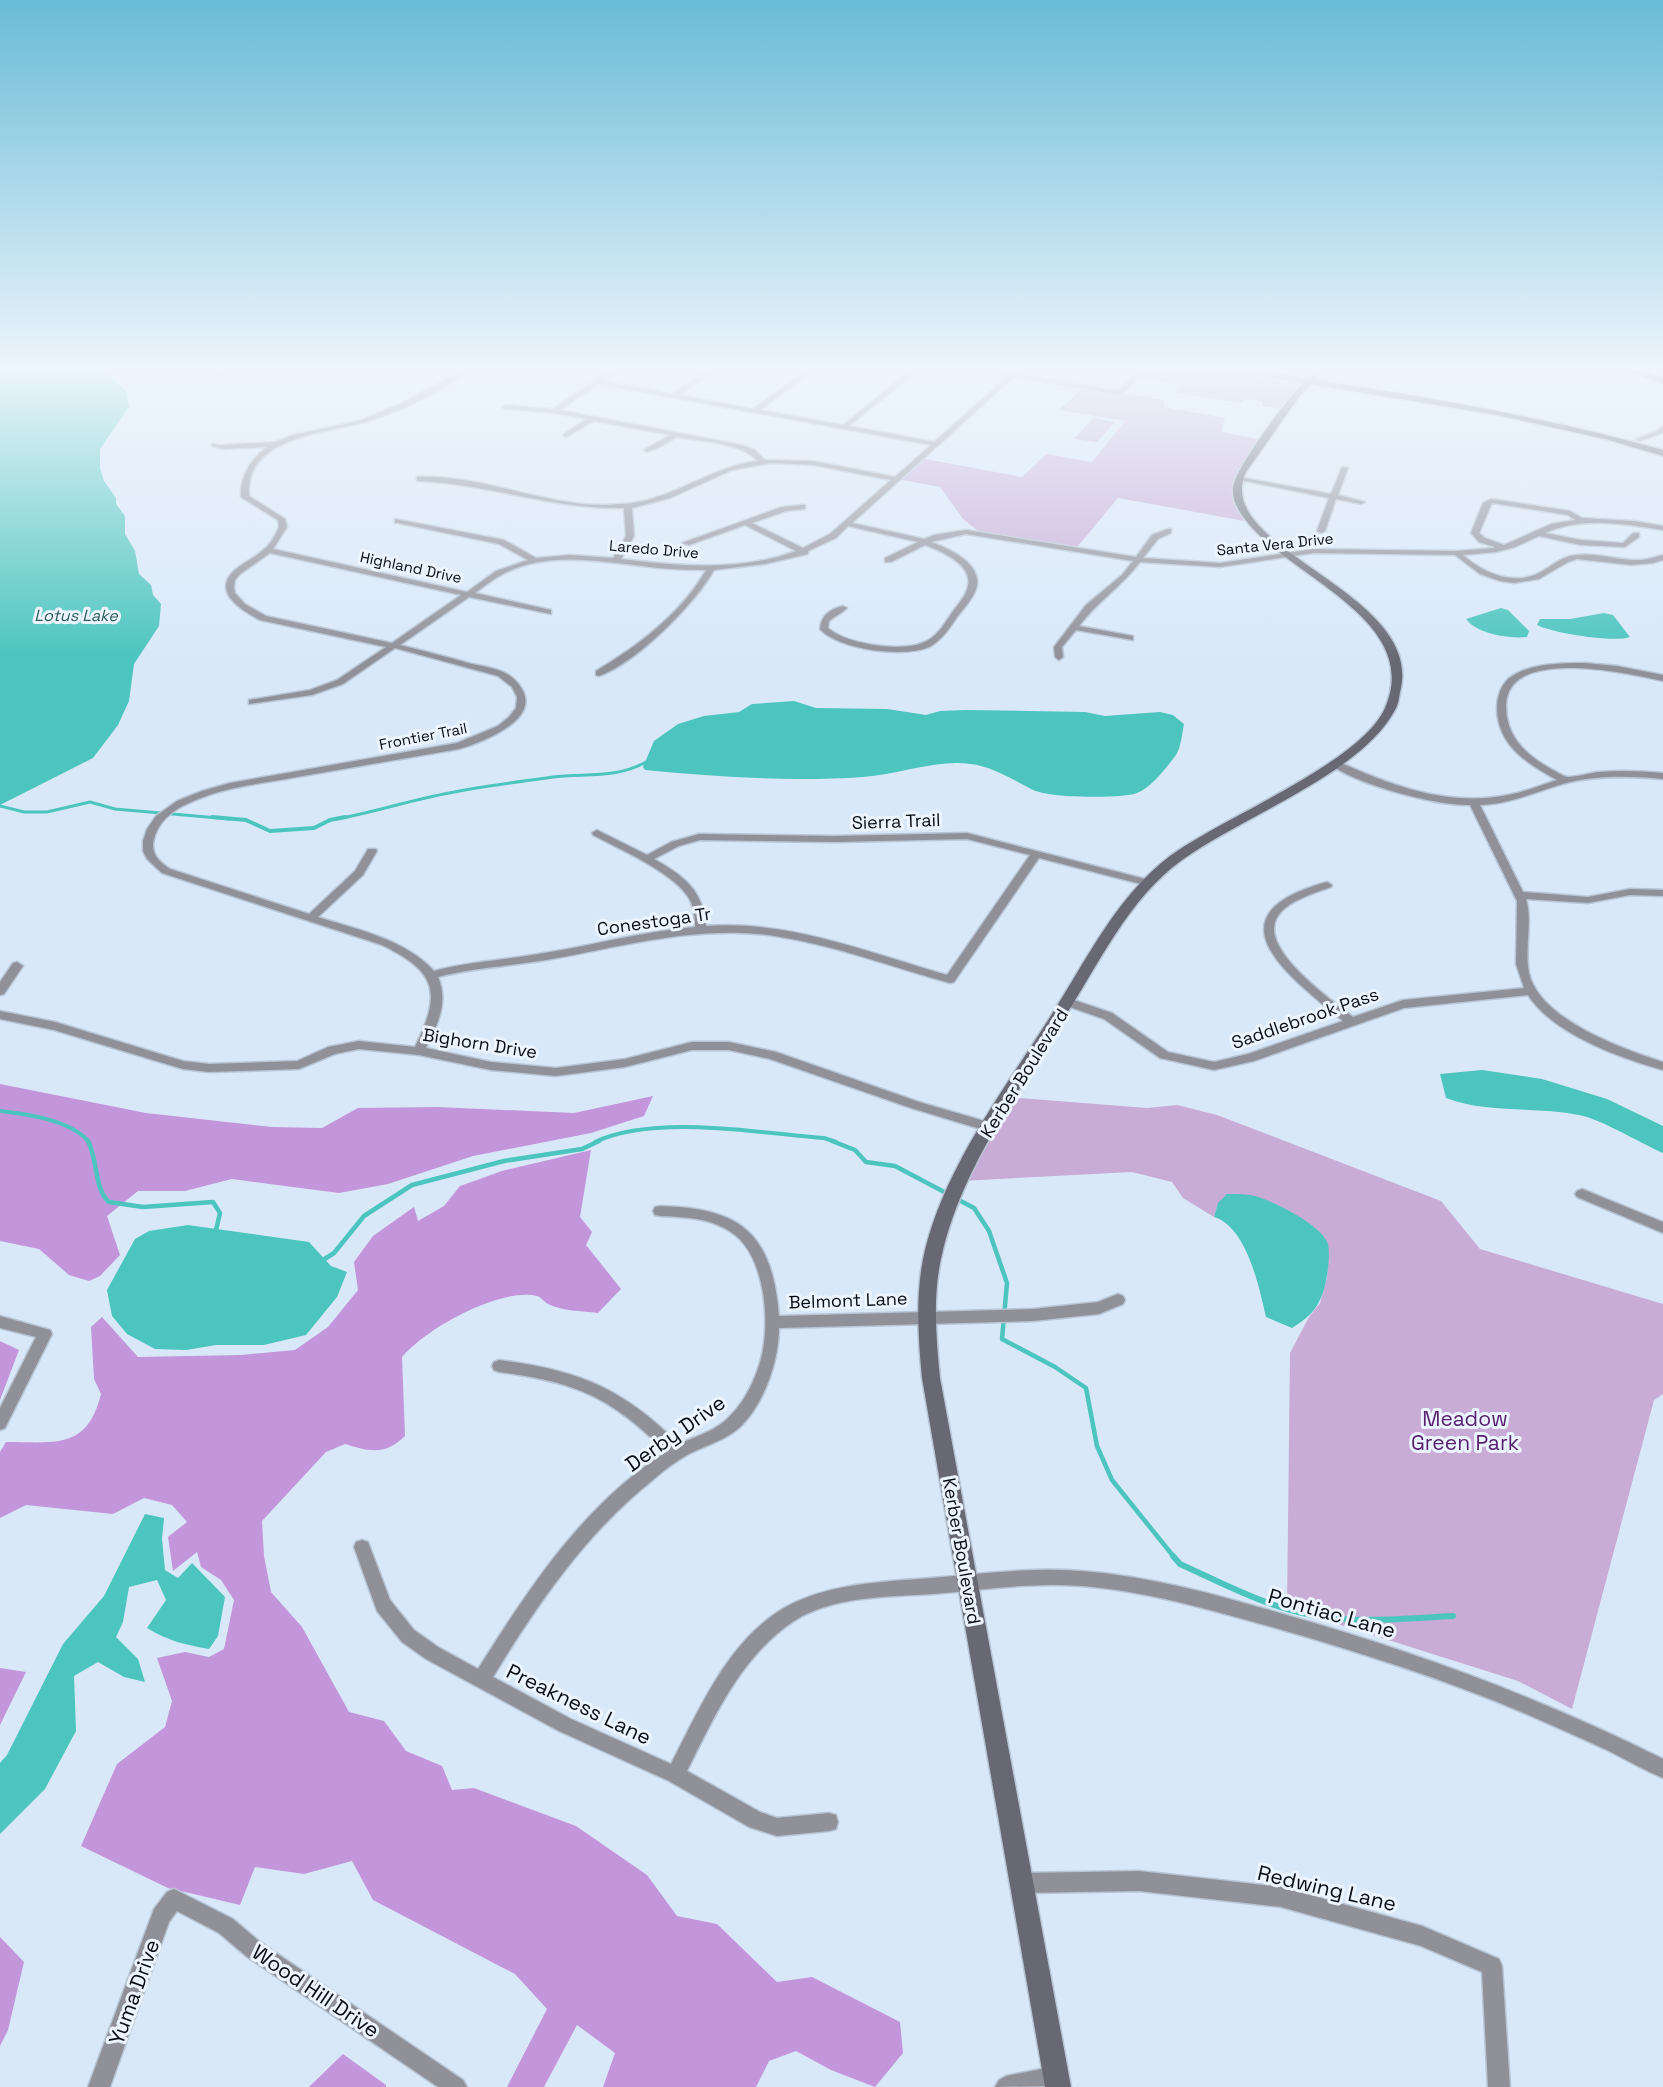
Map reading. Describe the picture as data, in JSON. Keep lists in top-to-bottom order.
{
  "streets": {
    "street": [
      "Santa Vera Drive",
      "Laredo Drive",
      "Highland Drive",
      "Frontier Trail",
      "Sierra Trail",
      "Conestoga Tr",
      "Saddlebrook Pass",
      "Bighorn Drive",
      "Kerber Boulevard",
      "Belmont Lane",
      "Derby Drive",
      "Pontiac Lane",
      "Preakness Lane",
      "Redwing Lane",
      "Wood Hill Drive",
      "Yuma Drive"
    ]
  },
  "crossings": [
    ["Santa Vera Drive", "Kerber Boulevard"],
    ["Laredo Drive", "Highland Drive"],
    ["Laredo Drive", "Frontier Trail"],
    ["Highland Drive", "Frontier Trail"],
    ["Frontier Trail", "Conestoga Tr"],
    ["Sierra Trail", "Conestoga Tr"],
    ["Sierra Trail", "Kerber Boulevard"],
    ["Saddlebrook Pass", "Kerber Boulevard"],
    ["Bighorn Drive", "Kerber Boulevard"],
    ["Kerber Boulevard", "Belmont Lane"],
    ["Kerber Boulevard", "Pontiac Lane"],
    ["Kerber Boulevard", "Redwing Lane"],
    ["Belmont Lane", "Derby Drive"],
    ["Derby Drive", "Preakness Lane"],
    ["Pontiac Lane", "Preakness Lane"],
    ["Wood Hill Drive", "Yuma Drive"]
  ],
  "water": ["Lotus Lake"],
  "parks": ["Meadow Green Park"]
}
